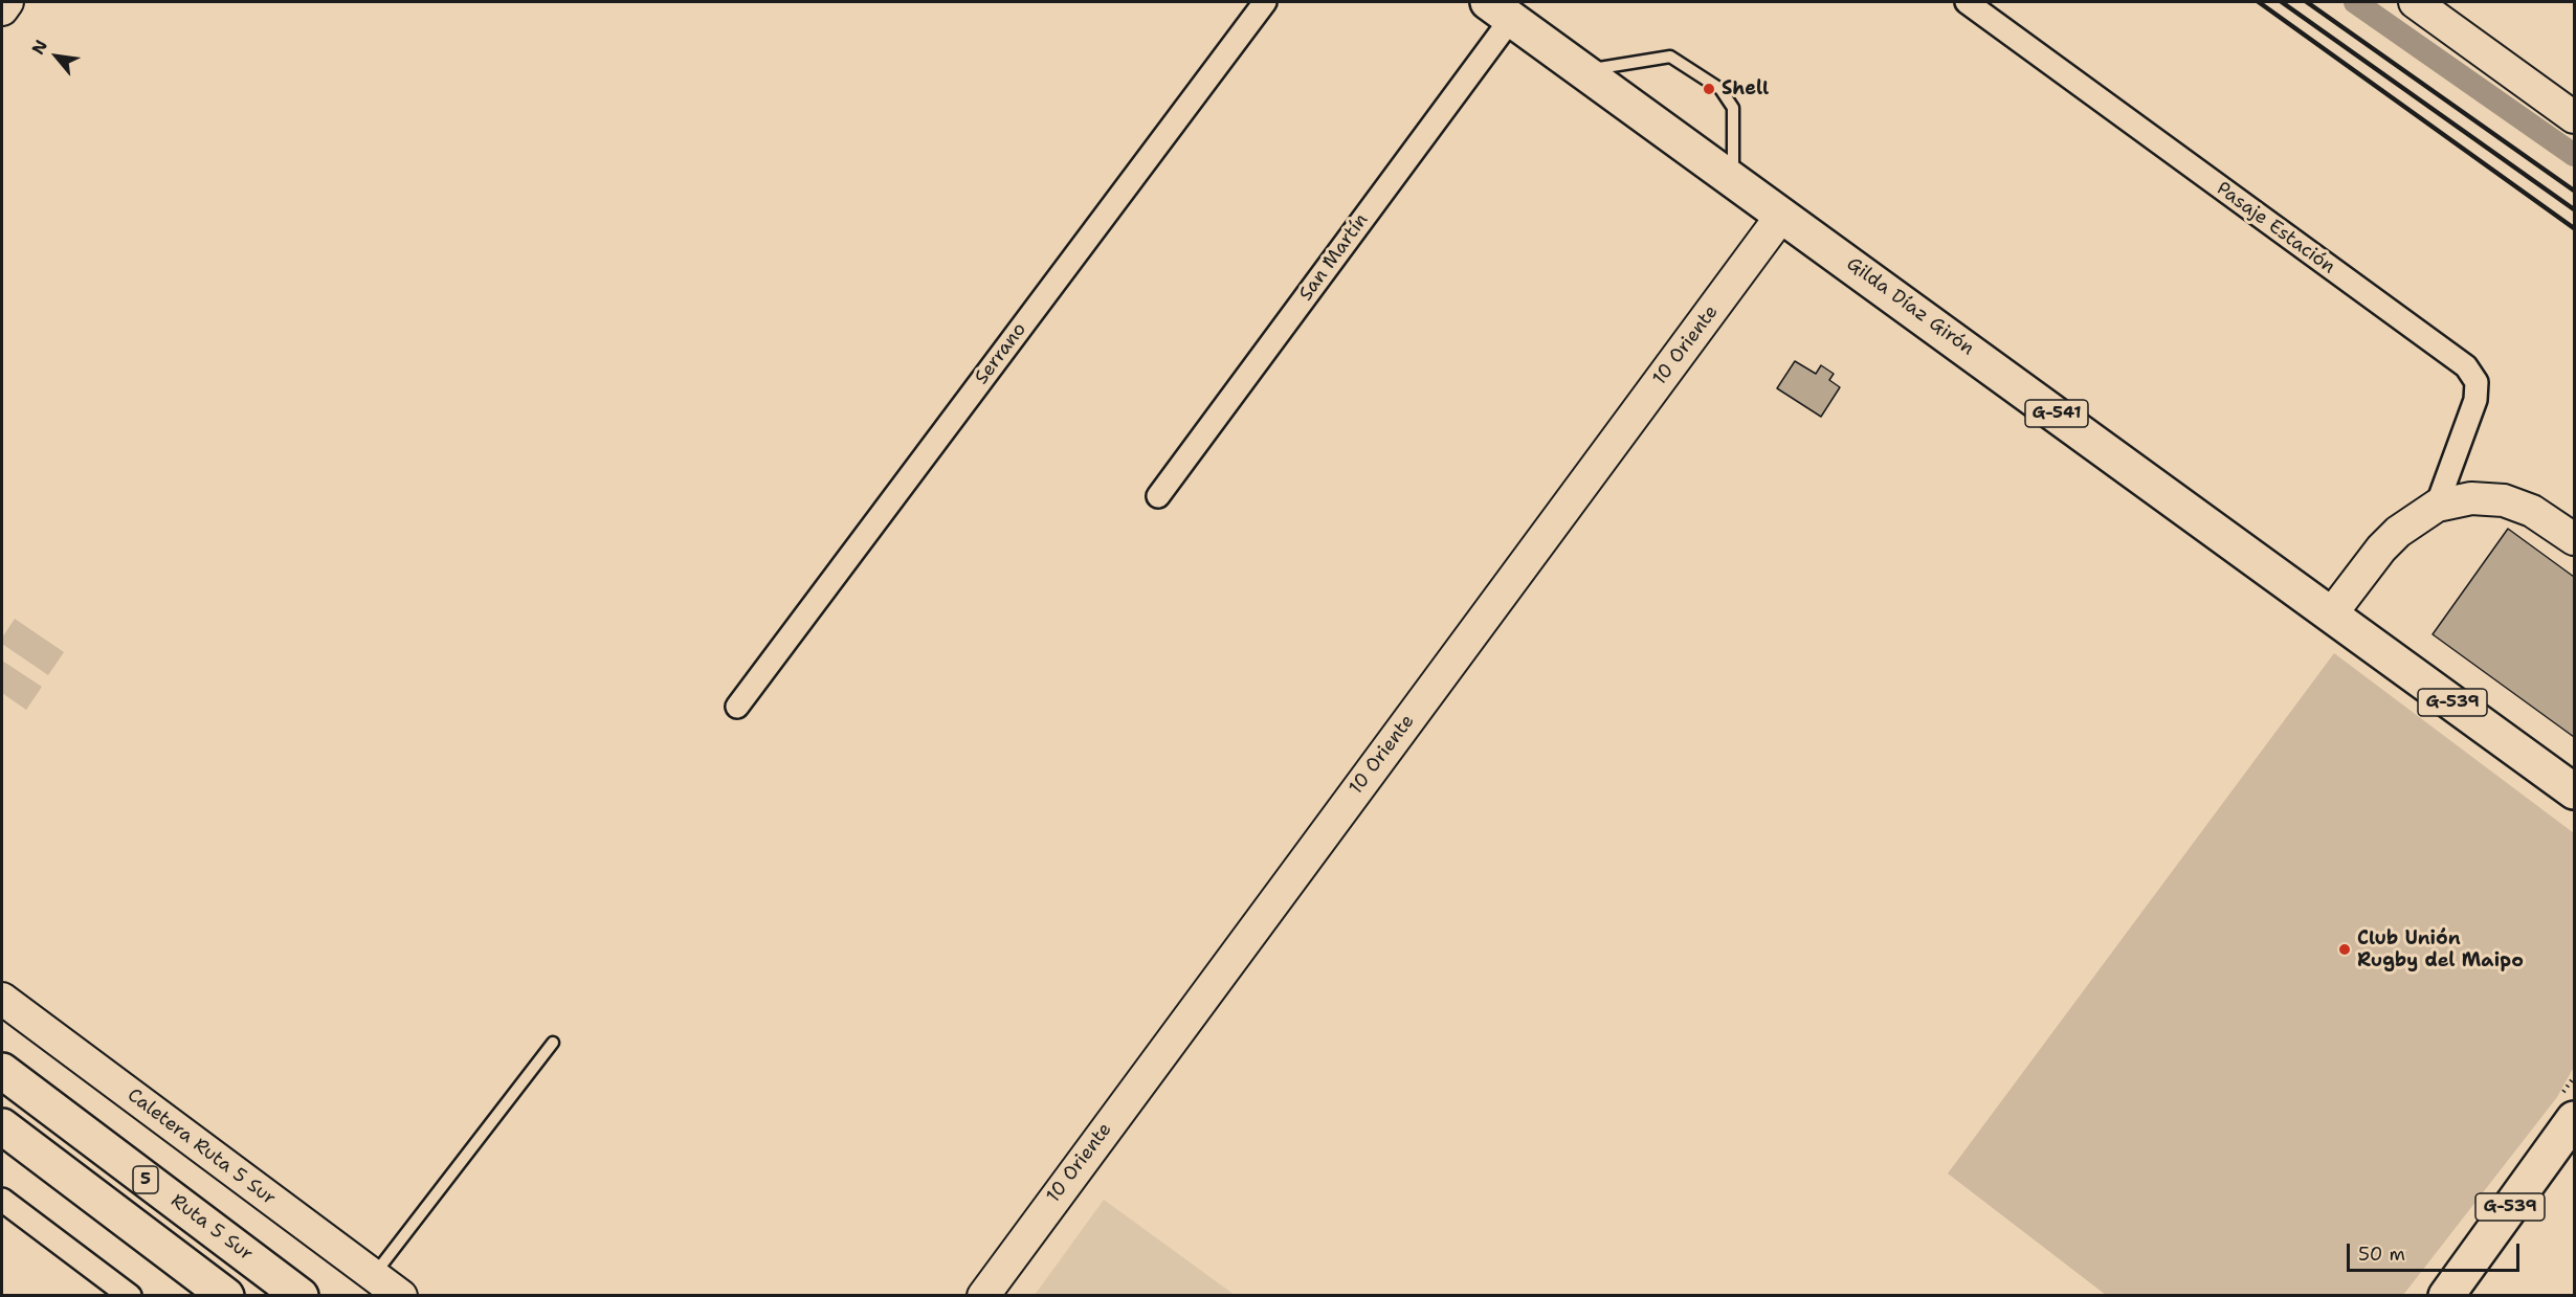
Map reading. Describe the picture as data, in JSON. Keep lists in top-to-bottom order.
{
  "streets": {
    "main road": [
      "Gilda Díaz Girón",
      "G-541",
      "G-539",
      "5",
      "Ruta 5 Sur"
    ],
    "street": [
      "Pasaje Estación",
      "San Martín",
      "10 Oriente",
      "Serrano",
      "Caletera Ruta 5 Sur"
    ]
  },
  "crossings": [
    ["San Martín", "Gilda Díaz Girón"],
    ["Gilda Díaz Girón", "10 Oriente"]
  ],
  "places": ["Shell", "Club Unión Rugby del Maipo"],
  "scale_bar": "50 m",
  "north": "top left"
}
